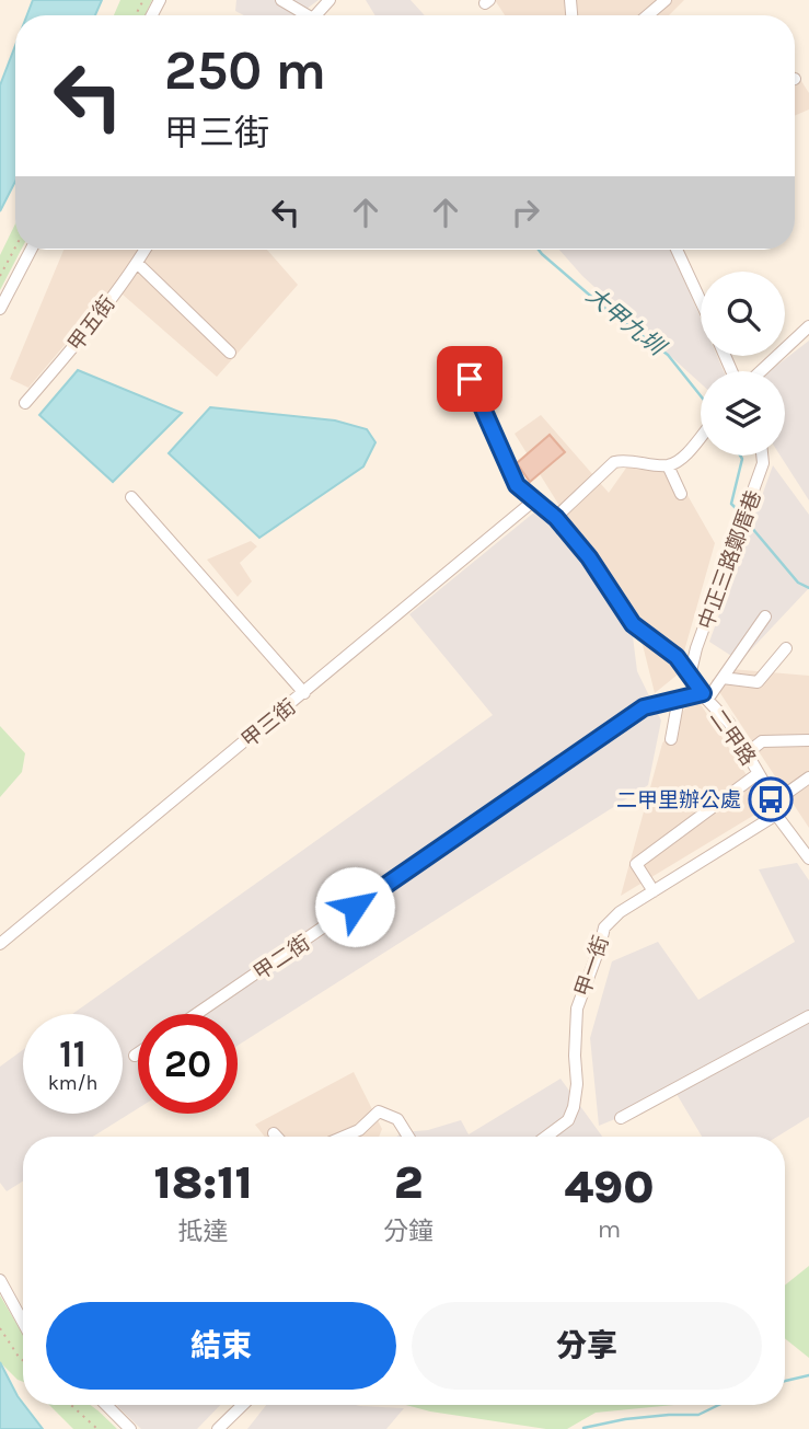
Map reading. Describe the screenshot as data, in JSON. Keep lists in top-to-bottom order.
{
  "streets": {
    "street": [
      "甲五街",
      "中正三路鄭厝巷",
      "甲三街",
      "二甲路",
      "甲二街",
      "甲一街"
    ]
  },
  "crossings": [
    ["二甲路", "甲二街"],
    ["二甲路", "甲一街"]
  ],
  "water": ["大甲九圳"],
  "places": {
    "bus stop": ["二甲里辦公處"]
  },
  "page": {
    "turn": ["250 m", "甲三街"],
    "speed": "11 km/h",
    "limit": "20",
    "eta": [
      "18:11",
      "抵達",
      "2",
      "分鐘",
      "490",
      "m"
    ],
    "buttons": ["結束", "分享"]
  }
}
